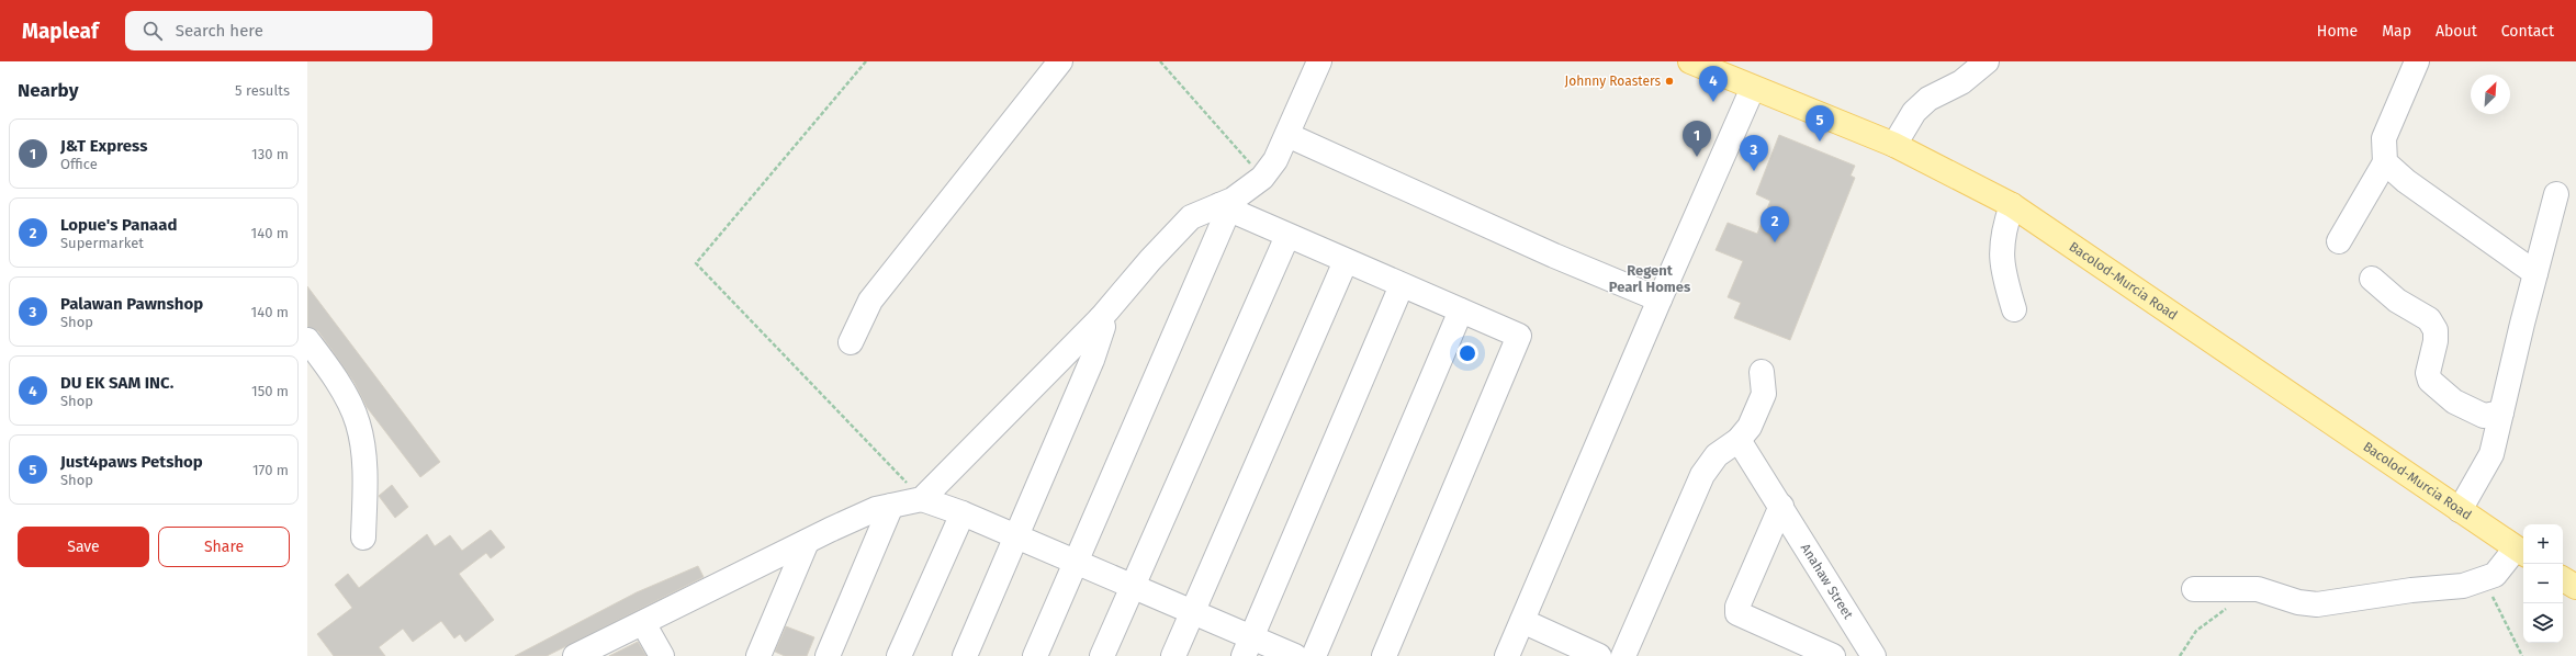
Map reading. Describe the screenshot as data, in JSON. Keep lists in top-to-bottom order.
{
  "streets": {
    "main road": ["Bacolod-Murcia Road"],
    "street": ["Anahaw Street"]
  },
  "districts": ["Regent Pearl Homes"],
  "places": ["Johnny Roasters"],
  "north": "top right",
  "page": {
    "header": "Mapleaf",
    "search": "Search here",
    "nav": [
      "Home",
      "Map",
      "About",
      "Contact"
    ],
    "heading": ["Nearby", "5 results"],
    "pins": [
      "4",
      "5",
      "1",
      "3",
      "2"
    ],
    "list": [
      {
        "mark": "1",
        "name": "J&T Express",
        "note": "Office",
        "value": "130 m"
      },
      {
        "mark": "2",
        "name": "Lopue's Panaad",
        "note": "Supermarket",
        "value": "140 m"
      },
      {
        "mark": "3",
        "name": "Palawan Pawnshop",
        "note": "Shop",
        "value": "140 m"
      },
      {
        "mark": "4",
        "name": "DU EK SAM INC.",
        "note": "Shop",
        "value": "150 m"
      },
      {
        "mark": "5",
        "name": "Just4paws Petshop",
        "note": "Shop",
        "value": "170 m"
      }
    ],
    "buttons": ["Save", "Share"],
    "map_buttons": ["+", "−"]
  }
}
